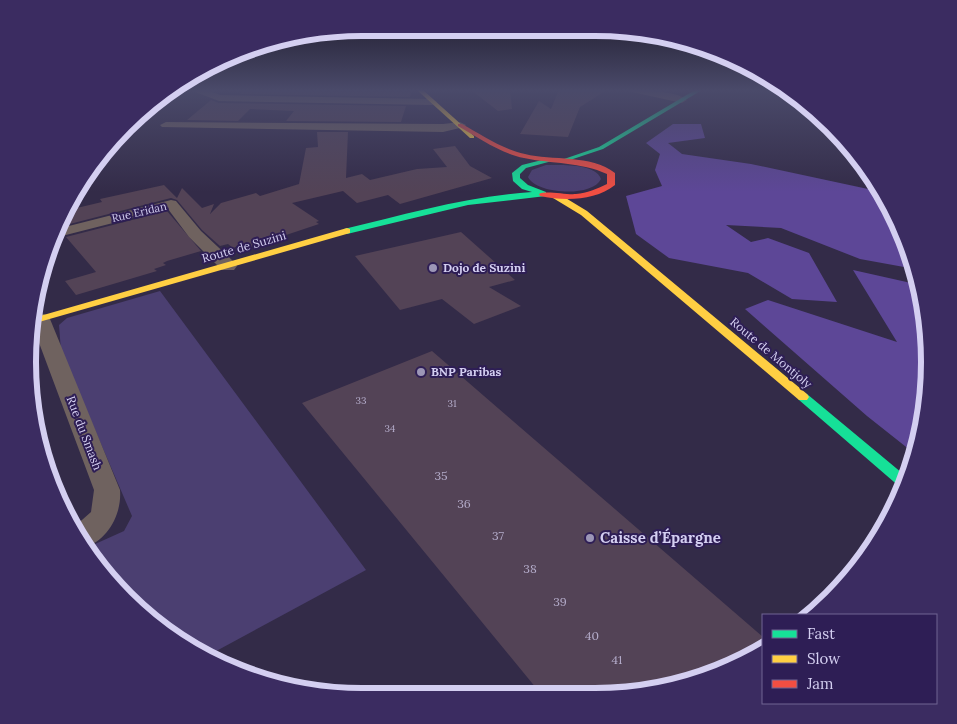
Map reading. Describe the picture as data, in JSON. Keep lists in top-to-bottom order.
{
  "streets": {
    "main road": ["Route de Suzini", "Route de Montjoly"],
    "street": ["Rue Eridan", "Rue du Smash"]
  },
  "crossings": [
    ["Rue Eridan", "Route de Suzini"]
  ],
  "places": ["Dojo de Suzini", "BNP Paribas", "Caisse d’Épargne"],
  "house_numbers": [
    "33",
    "31",
    "34",
    "35",
    "36",
    "37",
    "38",
    "39",
    "40",
    "41"
  ],
  "legend": ["Fast", "Slow", "Jam"]
}
